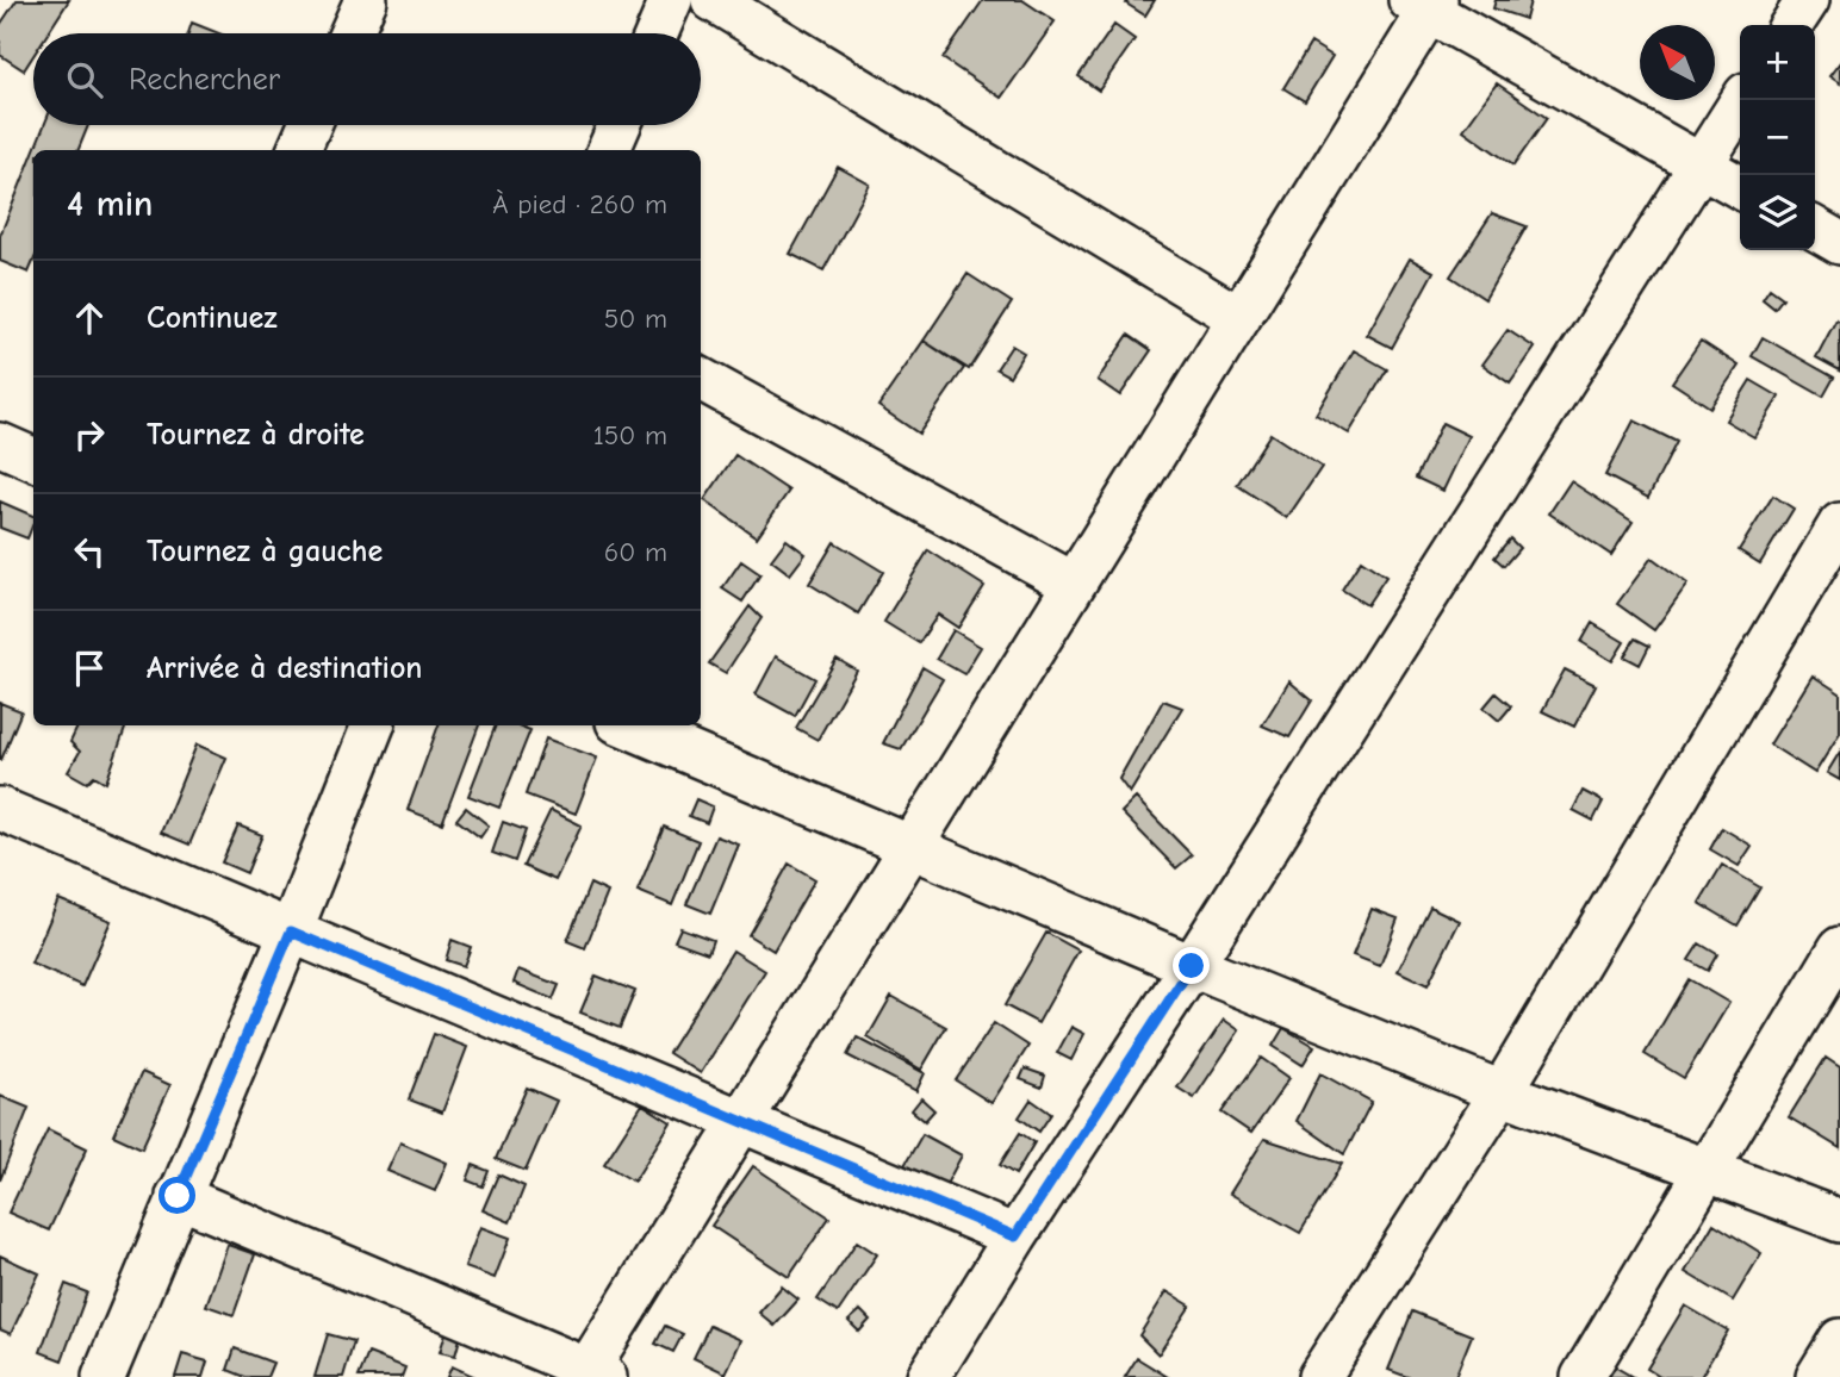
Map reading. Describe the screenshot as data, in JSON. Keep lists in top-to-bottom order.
{
  "north": "top left",
  "page": {
    "map_buttons": ["+", "−"],
    "search": "Rechercher",
    "heading": ["4 min", "À pied · 260 m"],
    "list": [
      ["Continuez", "50 m"],
      ["Tournez à droite", "150 m"],
      ["Tournez à gauche", "60 m"],
      "Arrivée à destination"
    ]
  }
}
